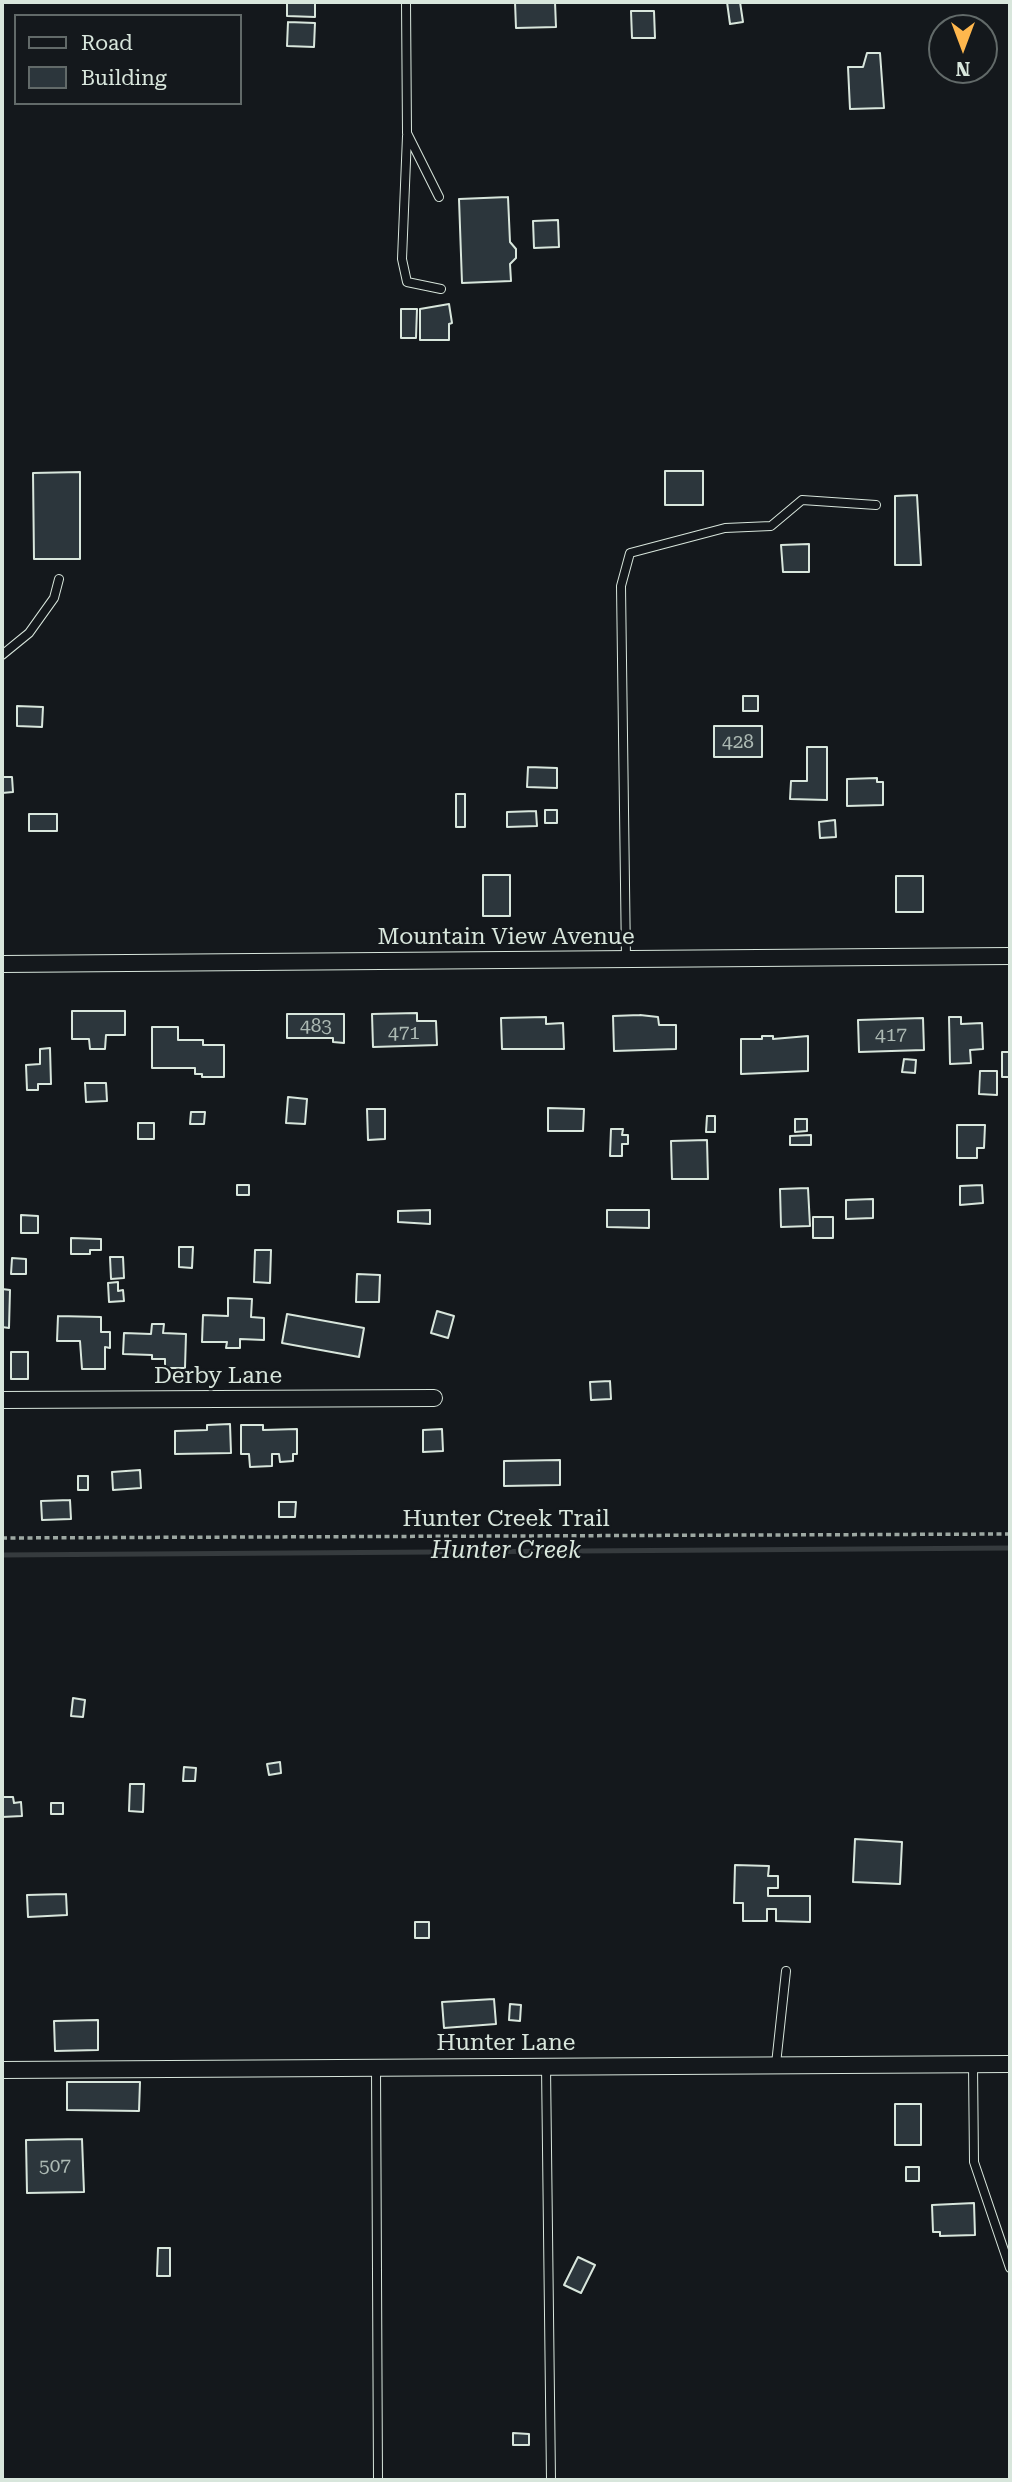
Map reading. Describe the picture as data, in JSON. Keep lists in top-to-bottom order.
{
  "streets": {
    "street": ["Mountain View Avenue", "Derby Lane", "Hunter Lane"],
    "path": ["Hunter Creek Trail"]
  },
  "water": ["Hunter Creek"],
  "house_numbers": [
    "428",
    "483",
    "471",
    "417",
    "507"
  ],
  "legend": ["Road", "Building"],
  "north": "bottom"
}
